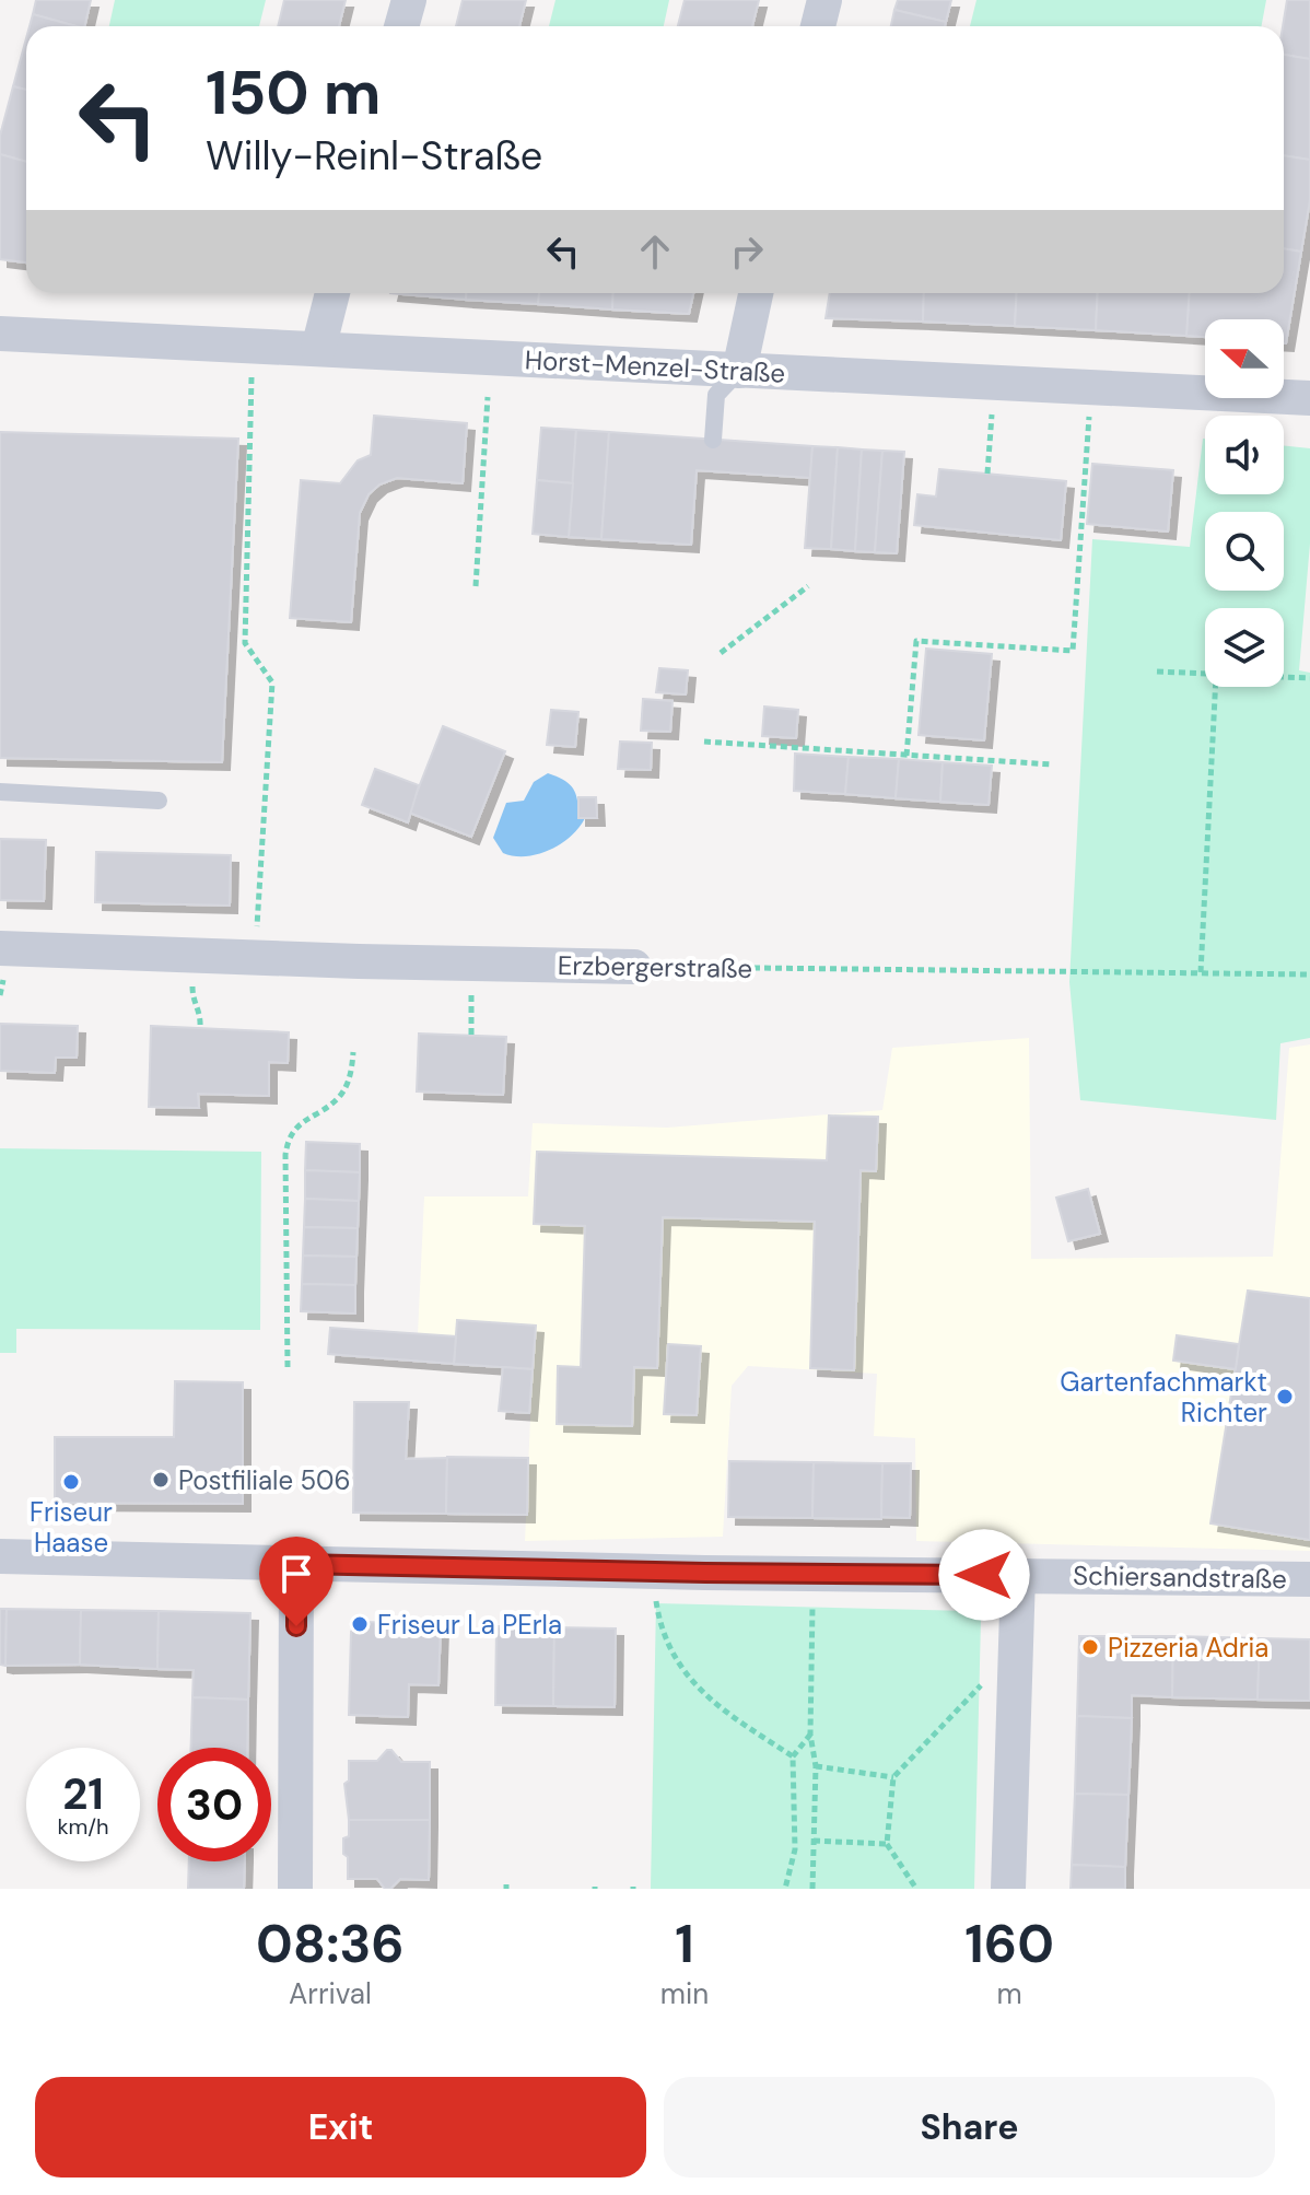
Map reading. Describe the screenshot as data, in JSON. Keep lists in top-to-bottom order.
{
  "streets": {
    "street": ["Horst-Menzel-Straße", "Erzbergerstraße", "Schiersandstraße"]
  },
  "places": [
    "Gartenfachmarkt Richter",
    "Postfiliale 506",
    "Friseur Haase",
    "Friseur La PErla",
    "Pizzeria Adria"
  ],
  "north": "left",
  "page": {
    "turn": ["150 m", "Willy-Reinl-Straße"],
    "speed": "21 km/h",
    "limit": "30",
    "eta": [
      "08:36",
      "Arrival",
      "1",
      "min",
      "160",
      "m"
    ],
    "buttons": ["Exit", "Share"]
  }
}
